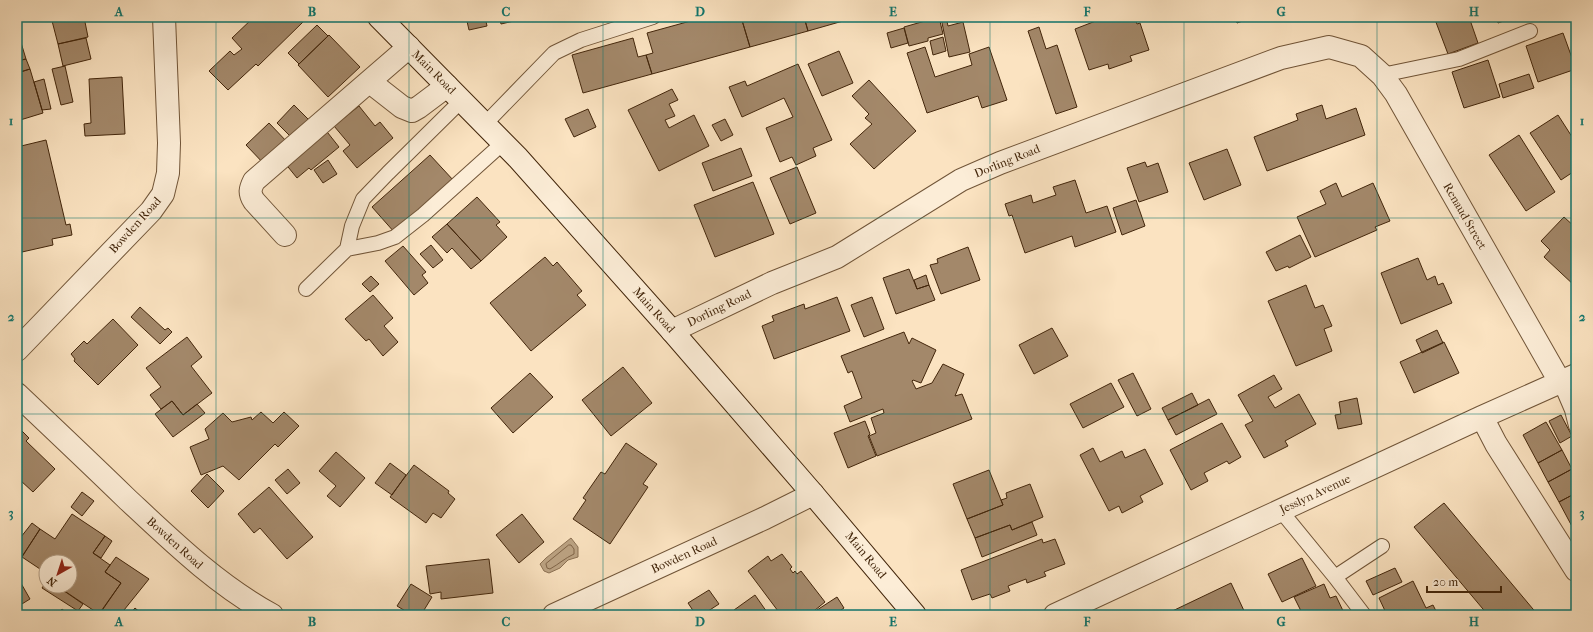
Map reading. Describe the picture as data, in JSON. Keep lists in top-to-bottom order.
{
  "streets": {
    "street": [
      "Main Road",
      "Dorling Road",
      "Renaud Street",
      "Bowden Road",
      "Jesslyn Avenue"
    ]
  },
  "crossings": [
    ["Main Road", "Dorling Road"],
    ["Main Road", "Bowden Road"],
    ["Dorling Road", "Renaud Street"],
    ["Renaud Street", "Jesslyn Avenue"]
  ],
  "scale_bar": "20 m",
  "north": "bottom left",
  "grid": {
    "columns": [
      "A",
      "B",
      "C",
      "D",
      "E",
      "F",
      "G",
      "H"
    ],
    "rows": ["1", "2", "3"]
  }
}
